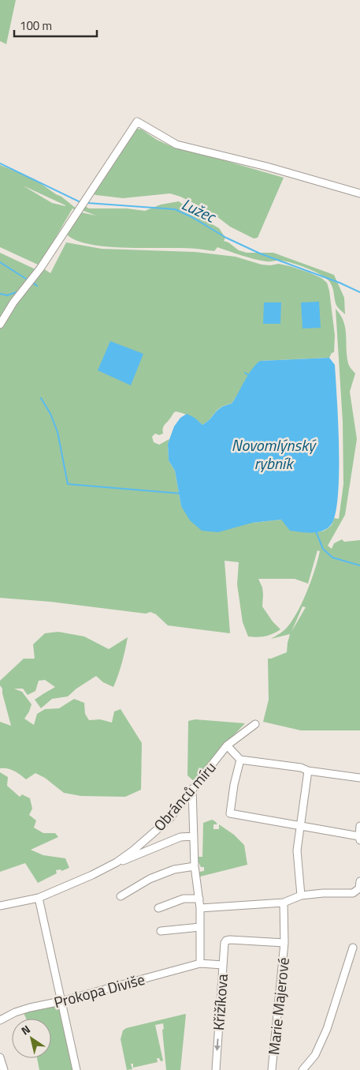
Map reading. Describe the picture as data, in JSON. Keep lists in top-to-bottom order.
{
  "streets": {
    "street": [
      "Obránců míru",
      "Prokopa Diviše",
      "Křižíkova",
      "Marie Majerové"
    ]
  },
  "crossings": [
    ["Obránců míru", "Křižíkova"],
    ["Prokopa Diviše", "Křižíkova"]
  ],
  "water": ["Lužec", "Novomlýnský rybník"],
  "scale_bar": "100 m",
  "north": "top left"
}
